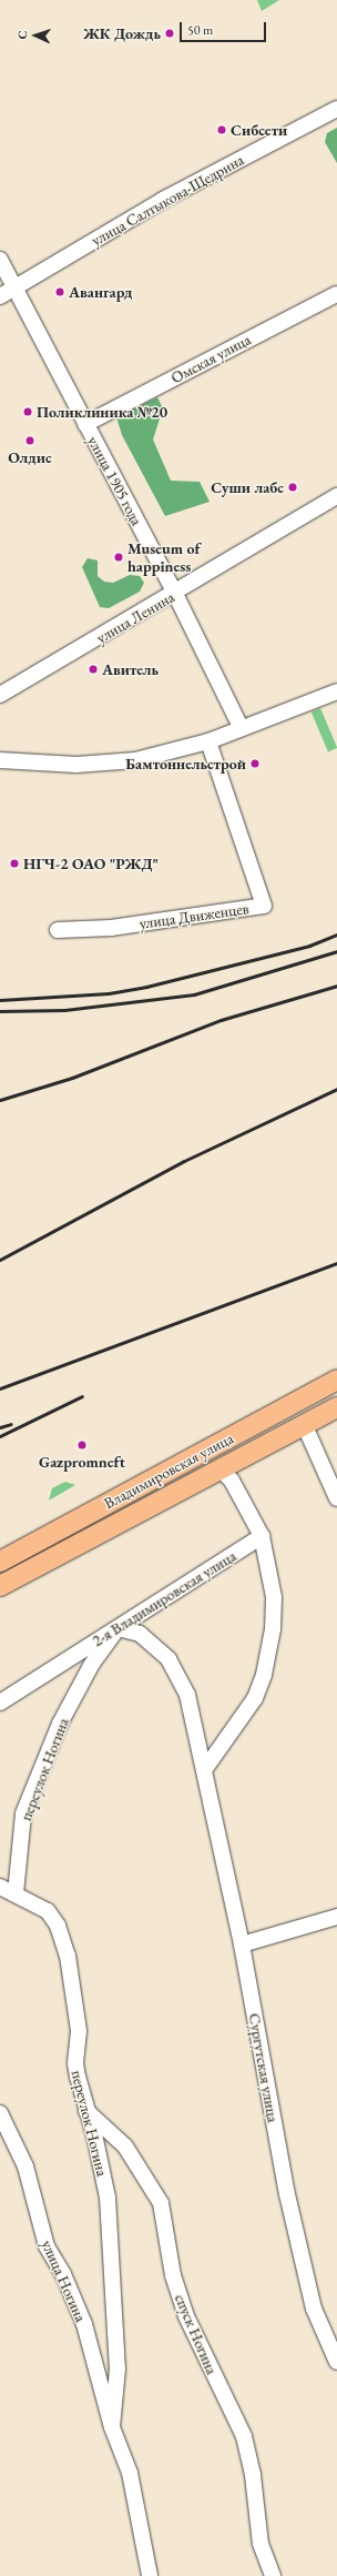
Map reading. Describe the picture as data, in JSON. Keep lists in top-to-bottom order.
{
  "streets": {
    "main road": ["Владимировская улица"],
    "street": [
      "улица Салтыкова-Щедрина",
      "Омская улица",
      "улица 1905 года",
      "улица Ленина",
      "улица Движенцев",
      "2-я Владимировская улица",
      "переулок Ногина",
      "Сургутская улица",
      "улица Ногина",
      "спуск Ногина"
    ]
  },
  "crossings": [
    ["улица Салтыкова-Щедрина", "улица 1905 года"],
    ["Омская улица", "улица 1905 года"],
    ["улица 1905 года", "улица Ленина"],
    ["2-я Владимировская улица", "переулок Ногина"],
    ["2-я Владимировская улица", "Сургутская улица"],
    ["переулок Ногина", "Сургутская улица"],
    ["переулок Ногина", "улица Ногина"],
    ["переулок Ногина", "спуск Ногина"]
  ],
  "places": [
    "ЖК Дождь",
    "Сибсети",
    "Авангард",
    "Поликлиника №20",
    "Олдис",
    "Суши лабс",
    "Museum of happiness",
    "Авитель",
    "Бамтоннельстрой",
    "НГЧ-2 ОАО \"РЖД\"",
    "Gazpromneft"
  ],
  "scale_bar": "50 m",
  "north": "left"
}
